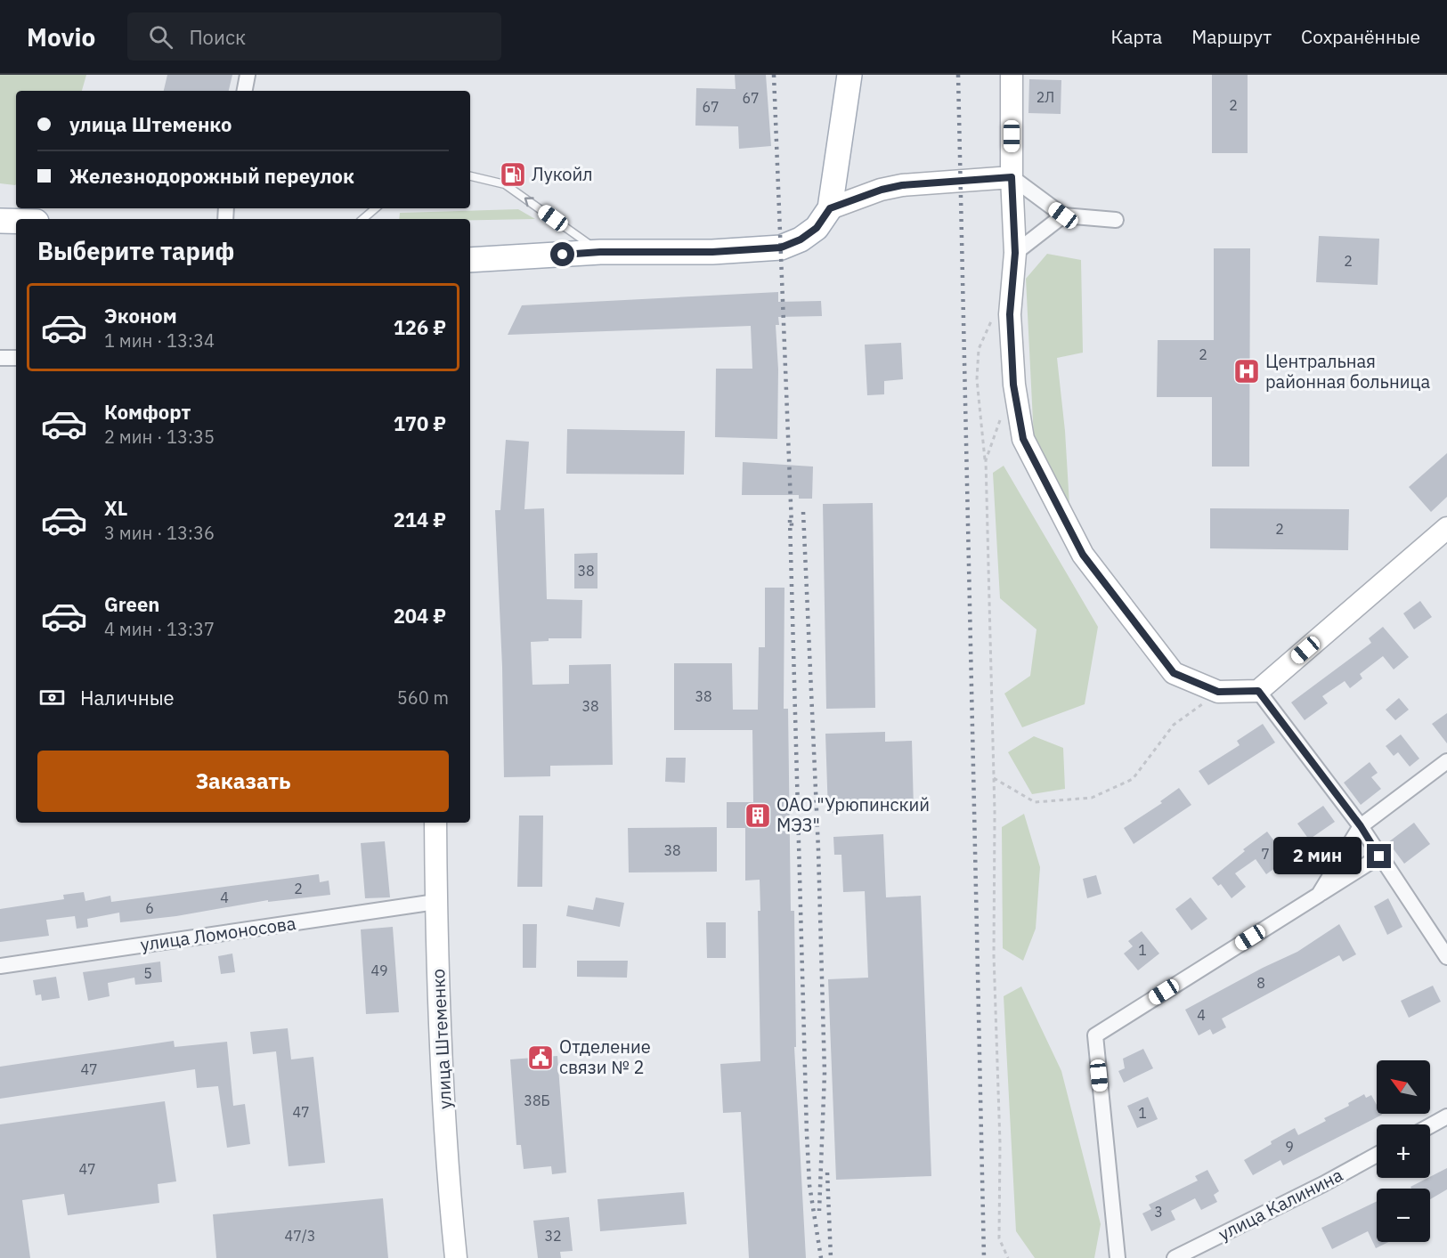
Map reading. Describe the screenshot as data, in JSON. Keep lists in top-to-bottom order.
{
  "streets": {
    "main road": ["улица Штеменко"],
    "street": ["улица Ломоносова", "улица Калинина"]
  },
  "crossings": [
    ["улица Ломоносова", "улица Штеменко"]
  ],
  "places": {
    "fuel station": ["Лукойл"],
    "hospital": ["Центральная районная больница"],
    "building": ["ОАО \"Урюпинский МЭЗ\""],
    "public building": ["Отделение связи № 2"]
  },
  "house_numbers": [
    "2Л",
    "67",
    "2",
    "67",
    "2",
    "2",
    "2",
    "38",
    "38",
    "38",
    "38",
    "7",
    "2",
    "4",
    "6",
    "1",
    "49",
    "5",
    "8",
    "4",
    "47",
    "38Б",
    "47",
    "1",
    "9",
    "47",
    "3",
    "47/3",
    "32"
  ],
  "north": "top left",
  "page": {
    "header": "Movio",
    "search": "Поиск",
    "nav": ["Карта", "Маршрут", "Сохранённые"],
    "banner": ["улица Штеменко", "Железнодорожный переулок"],
    "heading": "Выберите тариф",
    "list": [
      {
        "name": "Эконом",
        "note": "1 мин · 13:34",
        "value": "126 ₽"
      },
      {
        "name": "Комфорт",
        "note": "2 мин · 13:35",
        "value": "170 ₽"
      },
      {
        "name": "XL",
        "note": "3 мин · 13:36",
        "value": "214 ₽"
      },
      {
        "name": "Green",
        "note": "4 мин · 13:37",
        "value": "204 ₽"
      }
    ],
    "pay": ["Наличные", "560 m"],
    "buttons": "Заказать",
    "bubble": "2 мин",
    "map_buttons": ["+", "−"]
  }
}
